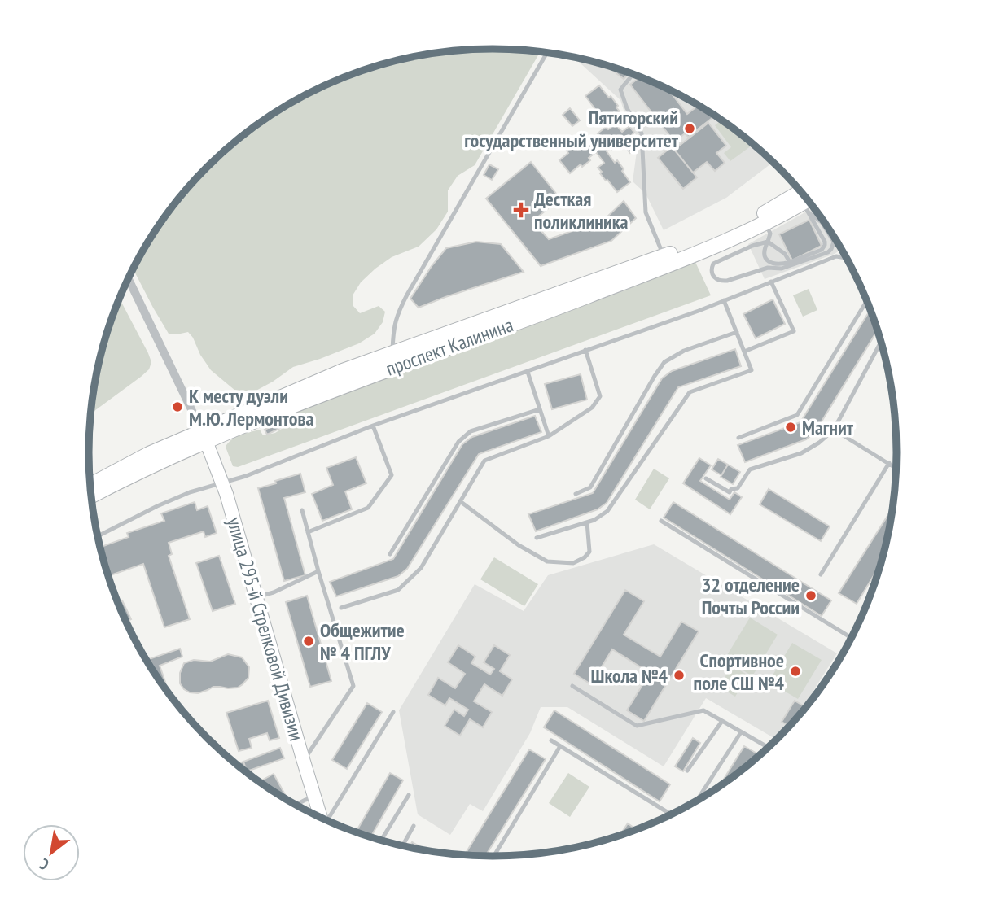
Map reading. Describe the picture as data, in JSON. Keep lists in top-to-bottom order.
{
  "streets": {
    "main road": ["проспект Калинина"],
    "street": ["улица 295-й Стрелковой Дивизии"]
  },
  "crossings": [
    ["проспект Калинина", "улица 295-й Стрелковой Дивизии"]
  ],
  "places": {
    "other": [
      "Пятигорский государственный университет",
      "К месту дуэли М.Ю. Лермонтова",
      "Магнит",
      "32 отделение Почты России",
      "Общежитие № 4 ПГЛУ",
      "Спортивное поле СШ №4",
      "Школа №4"
    ],
    "health": ["Десткая поликлиника"]
  },
  "north": "bottom left"
}
